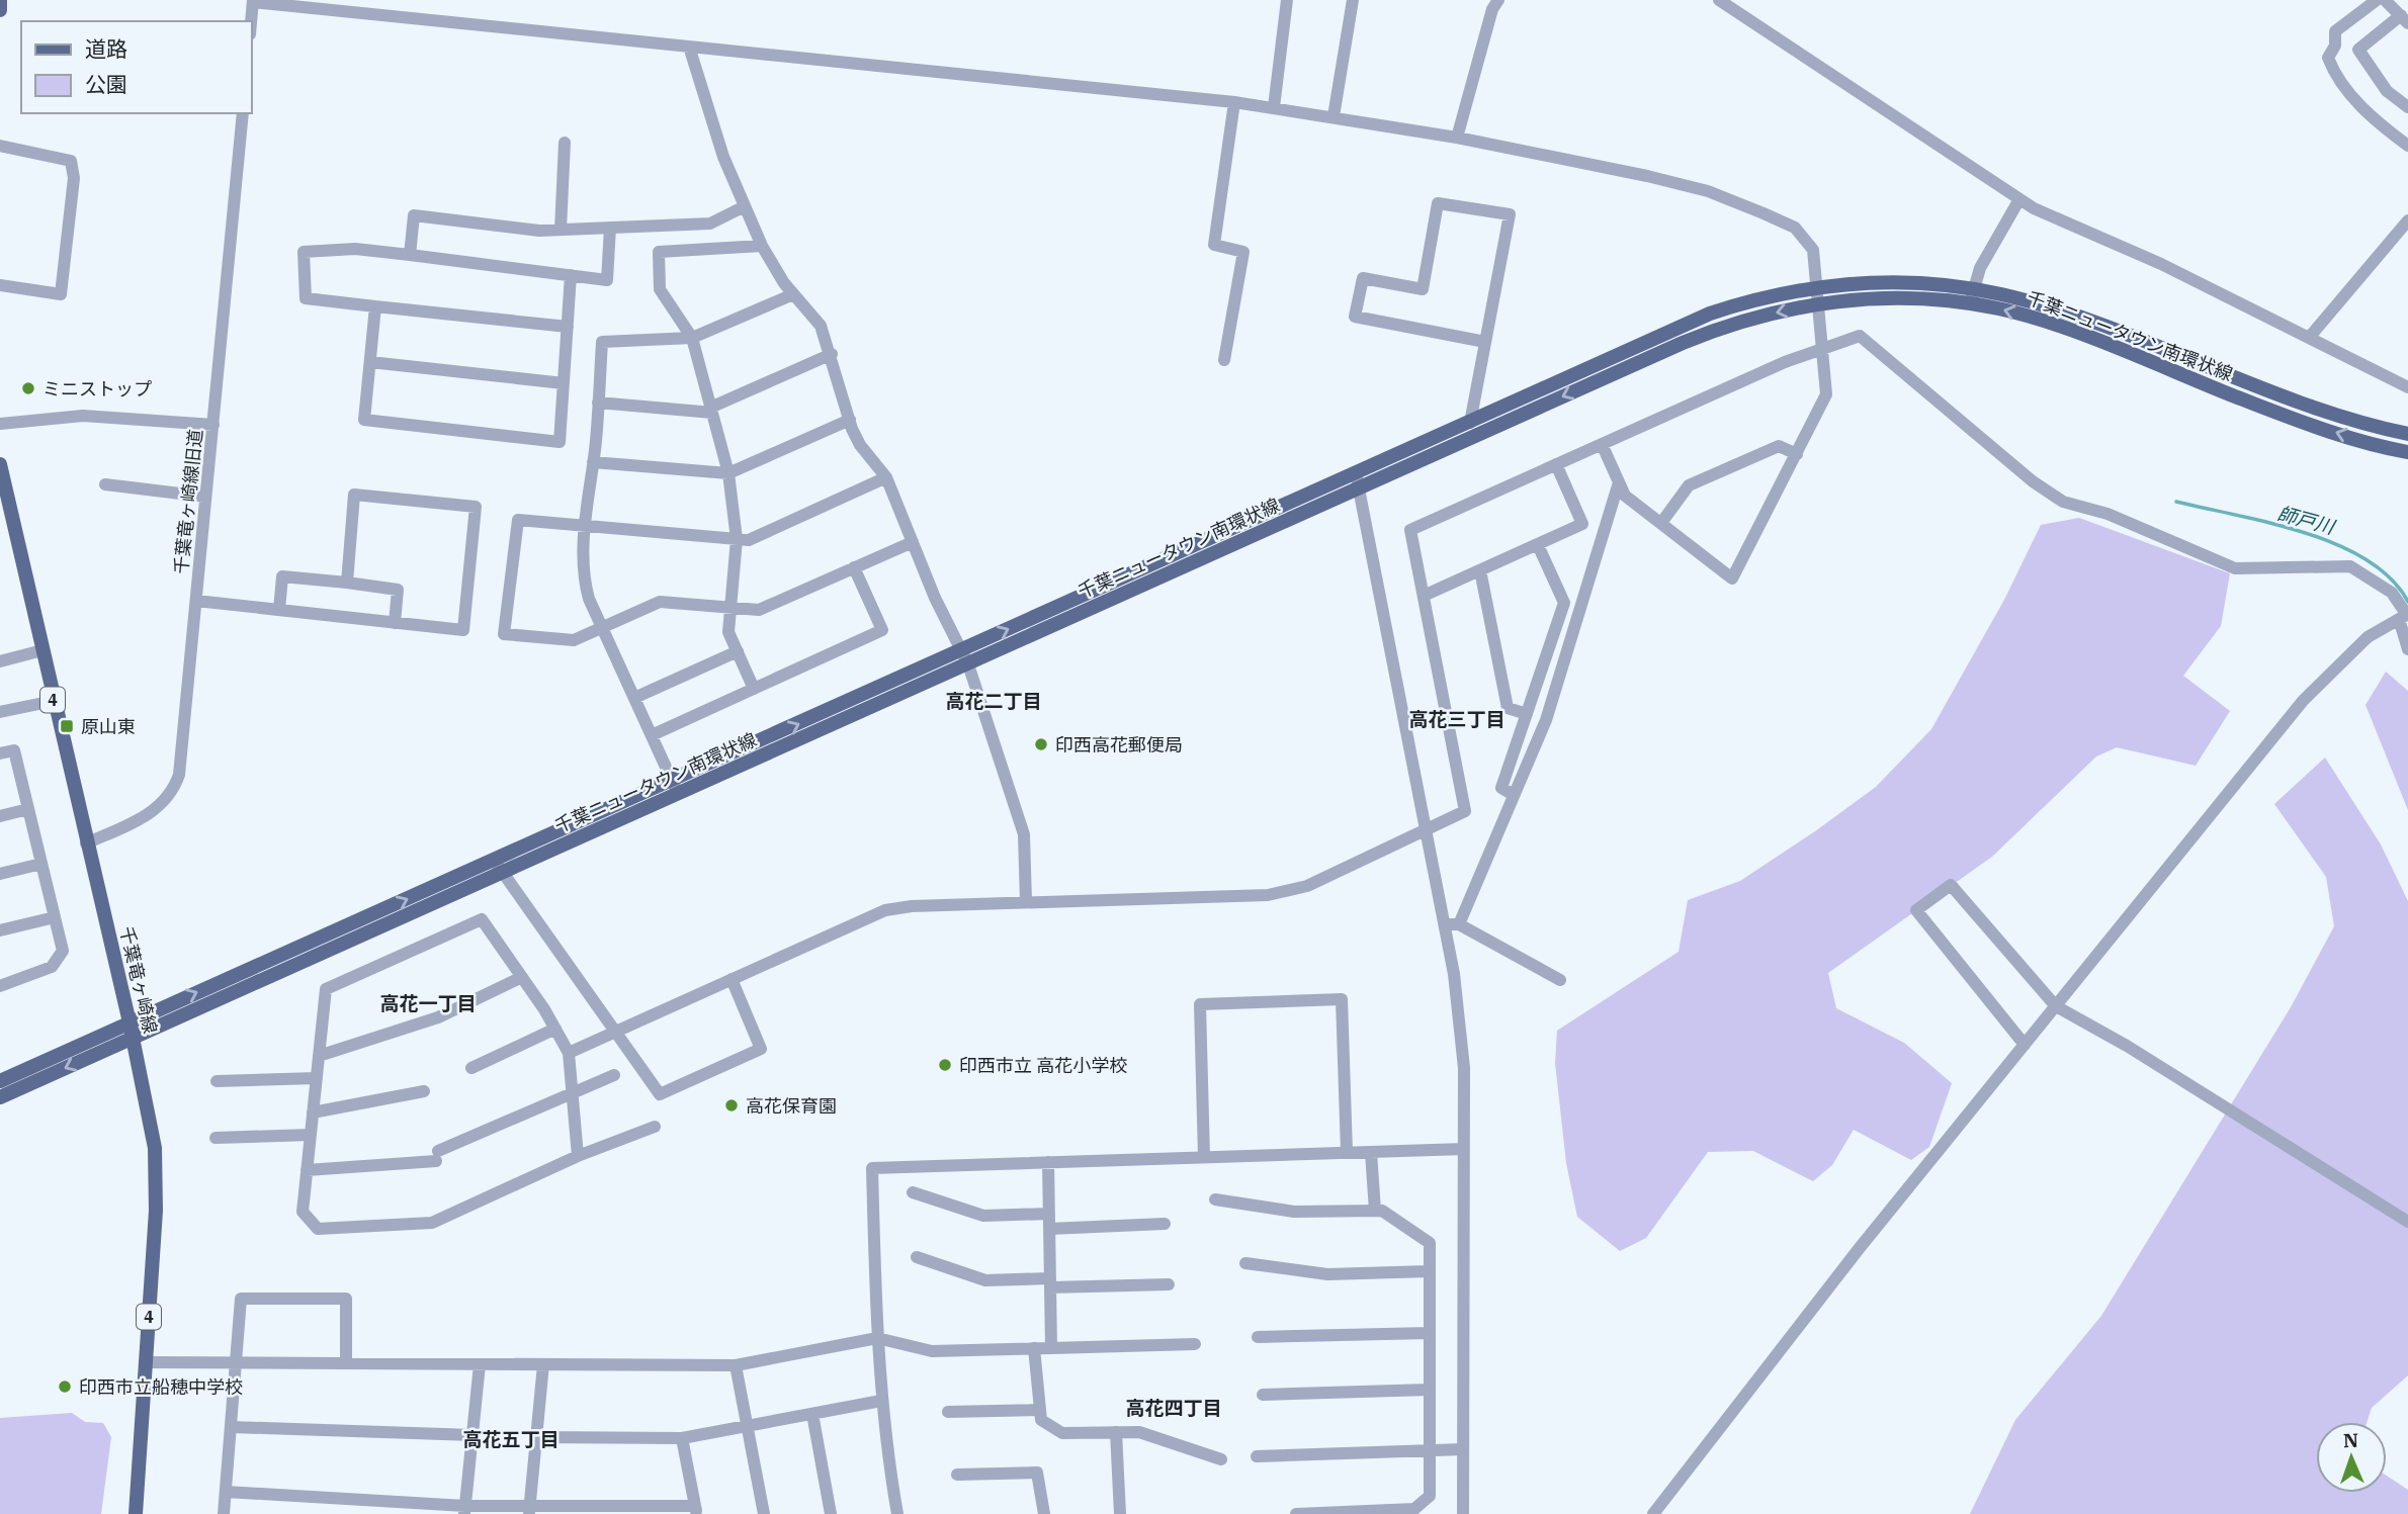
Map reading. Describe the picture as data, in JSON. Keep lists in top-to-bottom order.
{
  "streets": {
    "main road": ["千葉ニュータウン南環状線", "4", "千葉竜ヶ崎線"],
    "street": ["千葉竜ヶ崎線旧道"]
  },
  "crossings": [
    ["千葉ニュータウン南環状線", "千葉竜ヶ崎線"],
    ["千葉竜ヶ崎線旧道", "千葉竜ヶ崎線"]
  ],
  "districts": [
    "高花二丁目",
    "高花三丁目",
    "高花一丁目",
    "高花四丁目",
    "高花五丁目"
  ],
  "water": ["師戸川"],
  "places": {
    "other": [
      "ミニストップ",
      "印西高花郵便局",
      "印西市立 高花小学校",
      "高花保育園",
      "印西市立船穂中学校"
    ],
    "transit": ["原山東"]
  },
  "legend": ["道路", "公園"],
  "north": "top"
}
